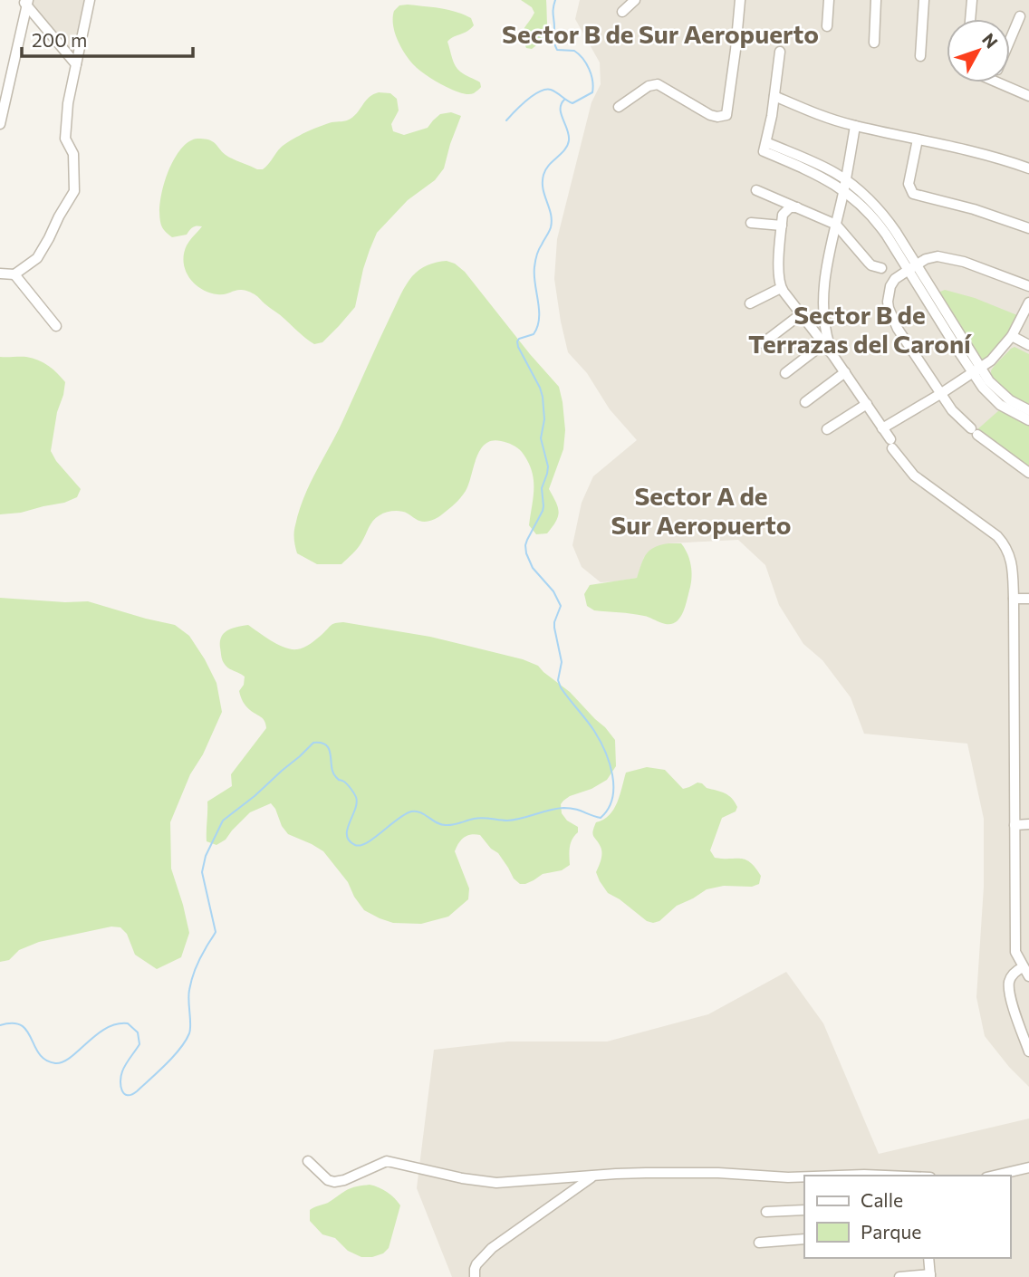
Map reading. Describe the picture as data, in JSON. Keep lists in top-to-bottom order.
{
  "districts": ["Sector B de Sur Aeropuerto", "Sector B de Terrazas del Caroní", "Sector A de Sur Aeropuerto"],
  "legend": ["Calle", "Parque"],
  "scale_bar": "200 m",
  "north": "top right"
}
